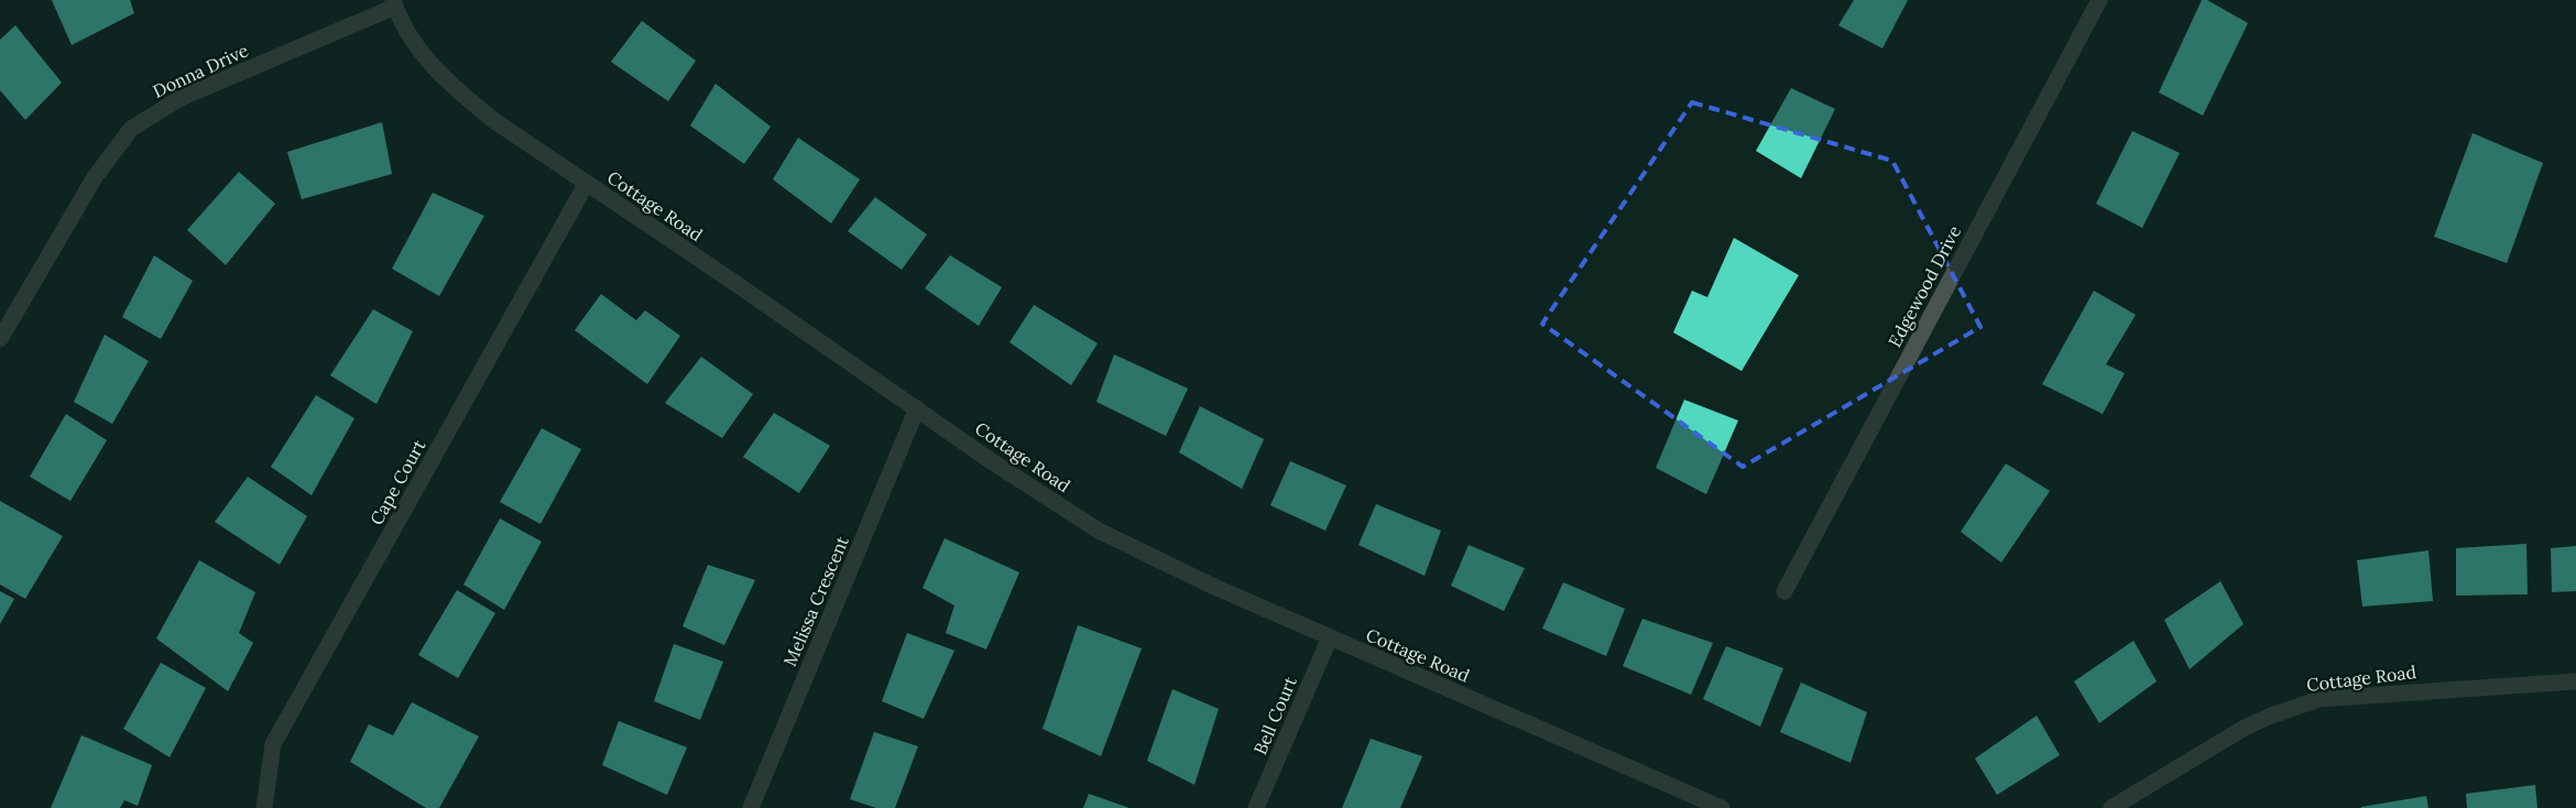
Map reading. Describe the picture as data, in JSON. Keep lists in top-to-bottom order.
{
  "streets": {
    "street": [
      "Donna Drive",
      "Cottage Road",
      "Edgewood Drive",
      "Cape Court",
      "Melissa Crescent",
      "Bell Court"
    ]
  },
  "crossings": [
    ["Donna Drive", "Cottage Road"],
    ["Cottage Road", "Cape Court"],
    ["Cottage Road", "Melissa Crescent"],
    ["Cottage Road", "Bell Court"]
  ]
}
